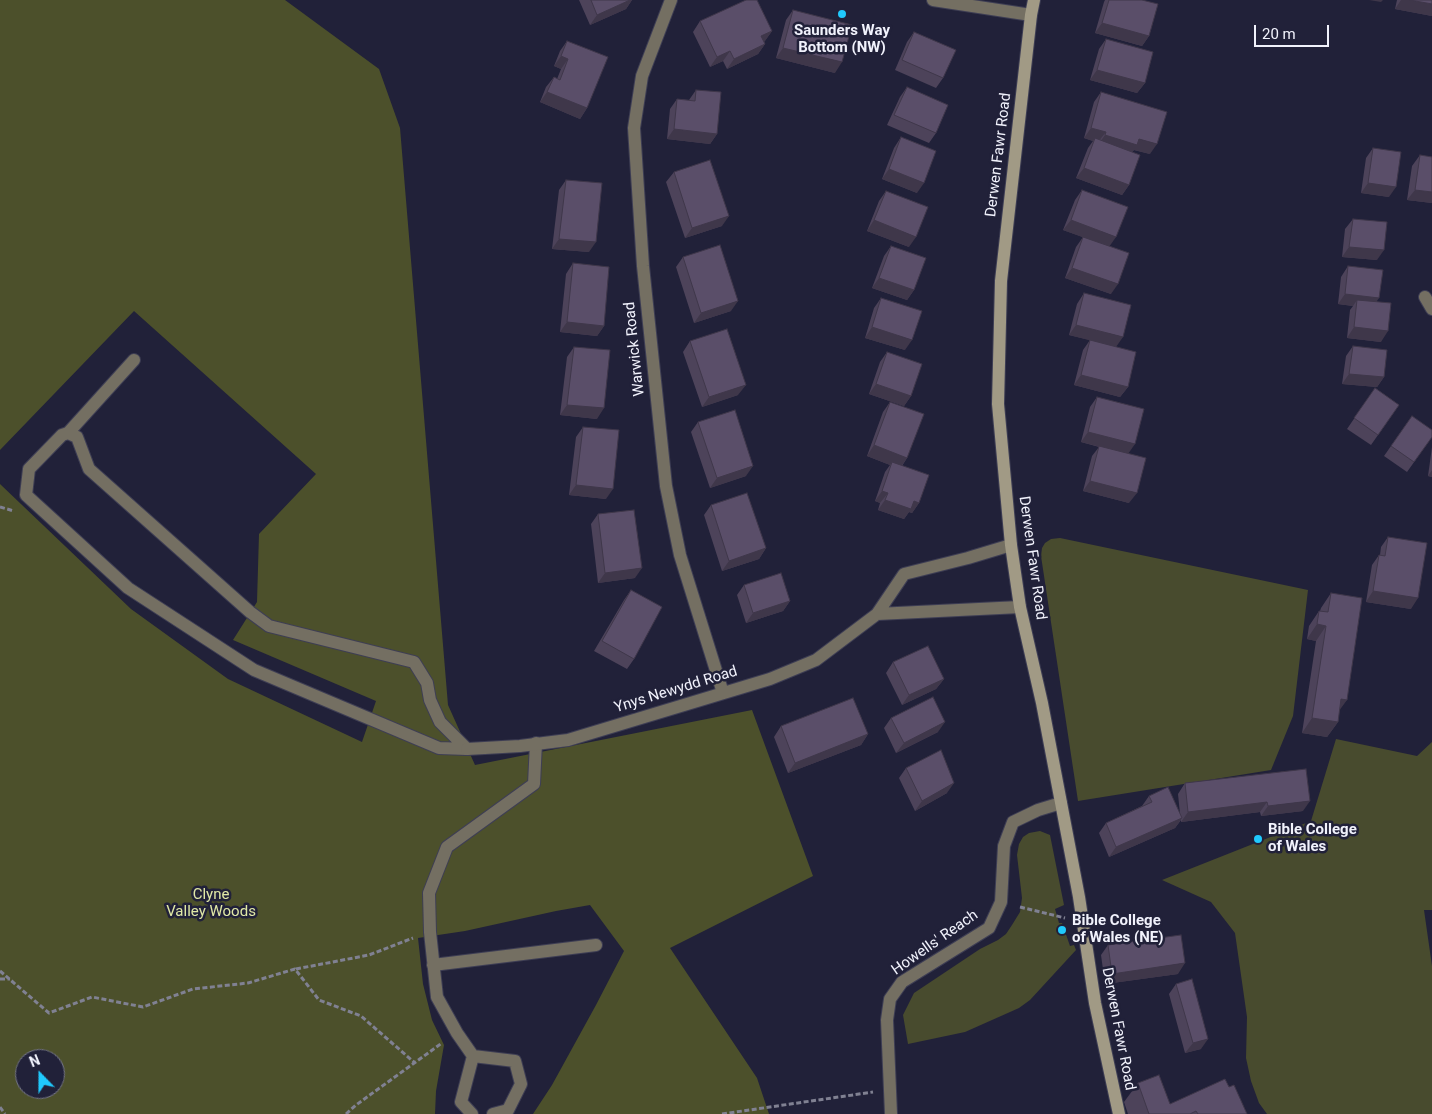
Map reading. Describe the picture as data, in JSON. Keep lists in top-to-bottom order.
{
  "streets": {
    "main road": ["Derwen Fawr Road"],
    "street": ["Warwick Road", "Ynys Newydd Road", "Howells' Reach"]
  },
  "crossings": [
    ["Derwen Fawr Road", "Ynys Newydd Road"],
    ["Derwen Fawr Road", "Howells' Reach"],
    ["Warwick Road", "Ynys Newydd Road"]
  ],
  "parks": ["Clyne Valley Woods"],
  "places": ["Saunders Way Bottom (NW)", "Bible College of Wales", "Bible College of Wales (NE)"],
  "scale_bar": "20 m",
  "north": "top"
}
